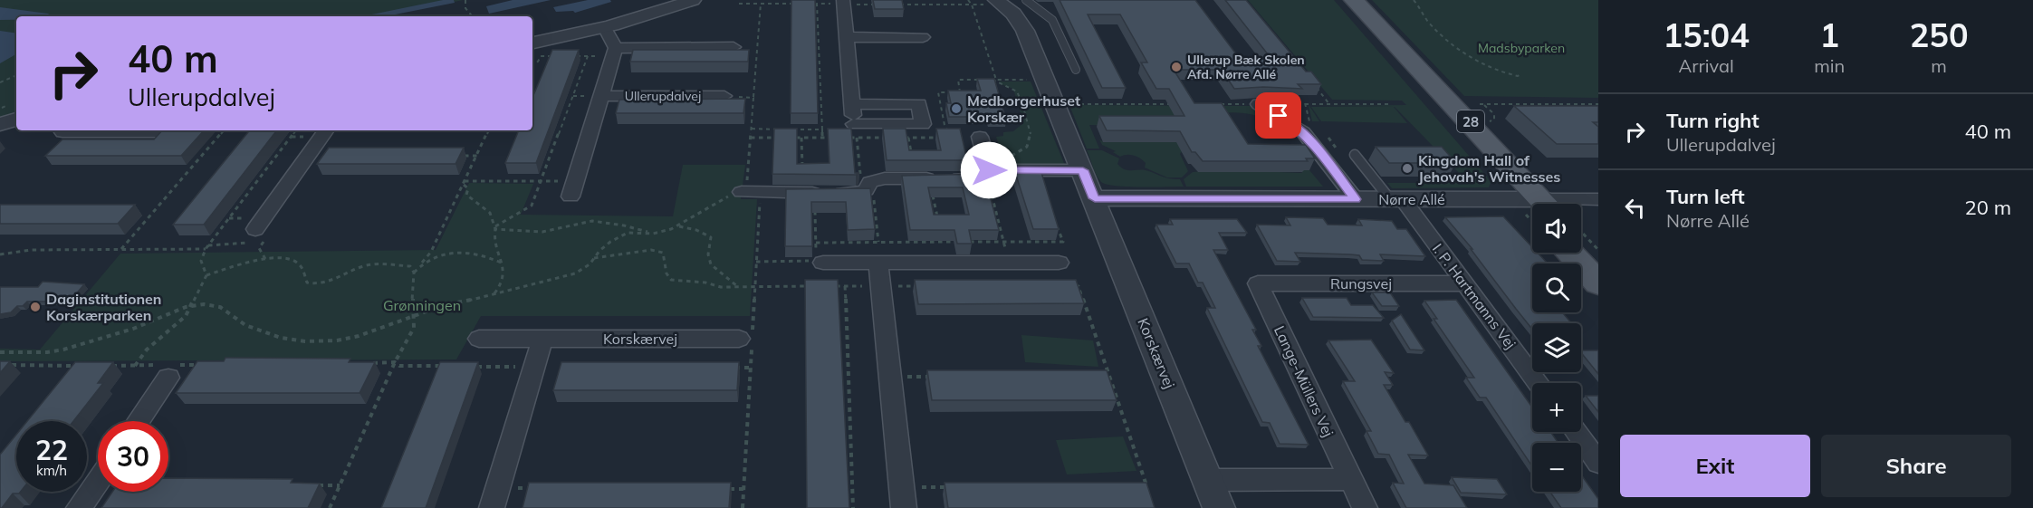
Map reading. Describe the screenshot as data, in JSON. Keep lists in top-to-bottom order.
{
  "streets": {
    "main road": ["28"],
    "street": [
      "Ullerupdalvej",
      "Nørre Allé",
      "Rungsvej",
      "I. P. Hartmanns Vej",
      "Korskærvej",
      "Lange-Müllers Vej"
    ]
  },
  "crossings": [
    ["Nørre Allé", "I. P. Hartmanns Vej"],
    ["Nørre Allé", "Korskærvej"],
    ["Rungsvej", "I. P. Hartmanns Vej"],
    ["Rungsvej", "Lange-Müllers Vej"]
  ],
  "parks": ["Madsbyparken", "Grønningen"],
  "places": [
    "Ullerup Bæk Skolen Afd. Nørre Allé",
    "Medborgerhuset Korskær",
    "Kingdom Hall of Jehovah's Witnesses",
    "Daginstitutionen Korskærparken"
  ],
  "page": {
    "eta": [
      "15:04",
      "Arrival",
      "1",
      "min",
      "250",
      "m"
    ],
    "turn": ["40 m", "Ullerupdalvej"],
    "list": [
      {
        "name": "Turn right",
        "note": "Ullerupdalvej",
        "value": "40 m"
      },
      {
        "name": "Turn left",
        "note": "Nørre Allé",
        "value": "20 m"
      }
    ],
    "map_buttons": ["+", "−"],
    "speed": "22 km/h",
    "limit": "30",
    "buttons": ["Exit", "Share"]
  }
}
